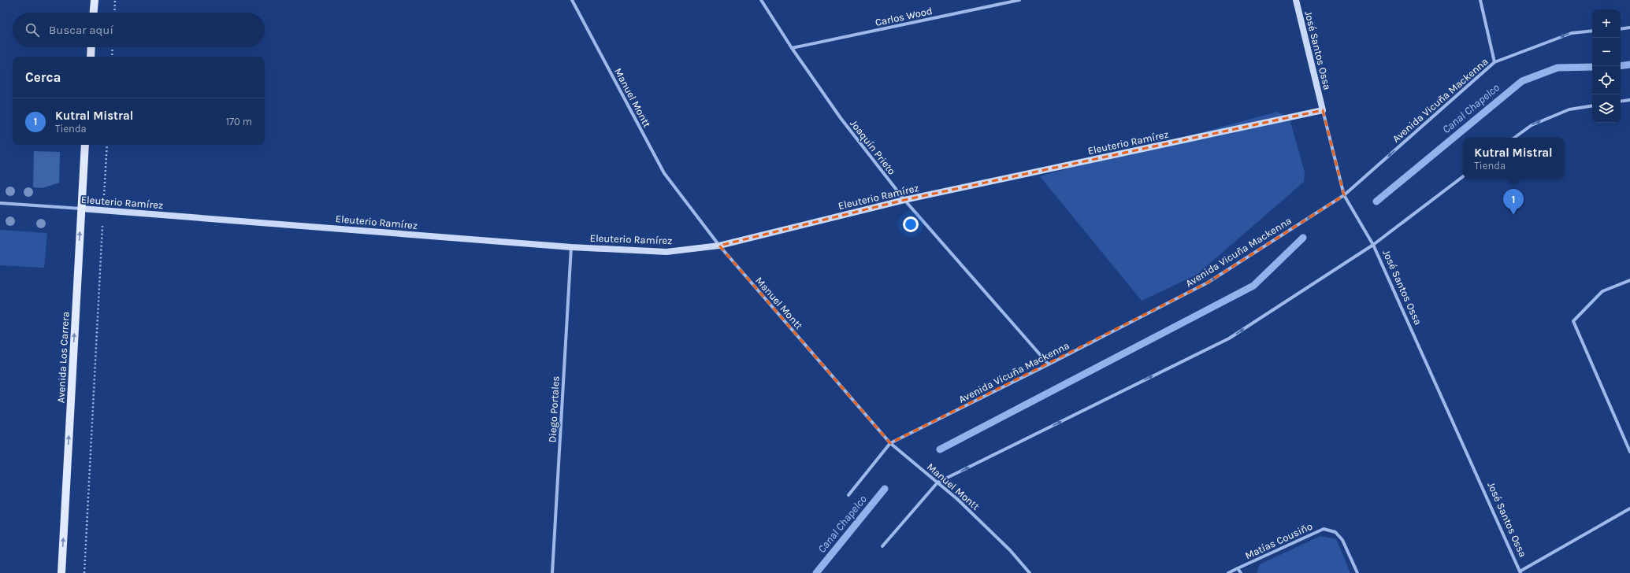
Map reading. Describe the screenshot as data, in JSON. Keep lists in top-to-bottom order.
{
  "streets": {
    "main road": ["Avenida Los Carrera"],
    "street": [
      "Carlos Wood",
      "José Santos Ossa",
      "Manuel Montt",
      "Avenida Vicuña Mackenna",
      "Eleuterio Ramírez",
      "Joaquín Prieto",
      "Diego Portales",
      "Matías Cousiño"
    ]
  },
  "crossings": [
    ["Carlos Wood", "Joaquín Prieto"],
    ["José Santos Ossa", "Avenida Vicuña Mackenna"],
    ["José Santos Ossa", "Eleuterio Ramírez"],
    ["Manuel Montt", "Avenida Vicuña Mackenna"],
    ["Manuel Montt", "Eleuterio Ramírez"],
    ["Avenida Vicuña Mackenna", "Joaquín Prieto"],
    ["Eleuterio Ramírez", "Joaquín Prieto"],
    ["Eleuterio Ramírez", "Avenida Los Carrera"],
    ["Eleuterio Ramírez", "Diego Portales"]
  ],
  "one_way": ["Avenida Vicuña Mackenna", "Avenida Los Carrera"],
  "water": ["Canal Chapelco"],
  "page": {
    "map_buttons": ["+", "−"],
    "search": "Buscar aquí",
    "heading": "Cerca",
    "list": [
      {
        "mark": "1",
        "name": "Kutral Mistral",
        "note": "Tienda",
        "value": "170 m"
      }
    ],
    "popup": ["Kutral Mistral", "Tienda"],
    "pins": "1"
  }
}
